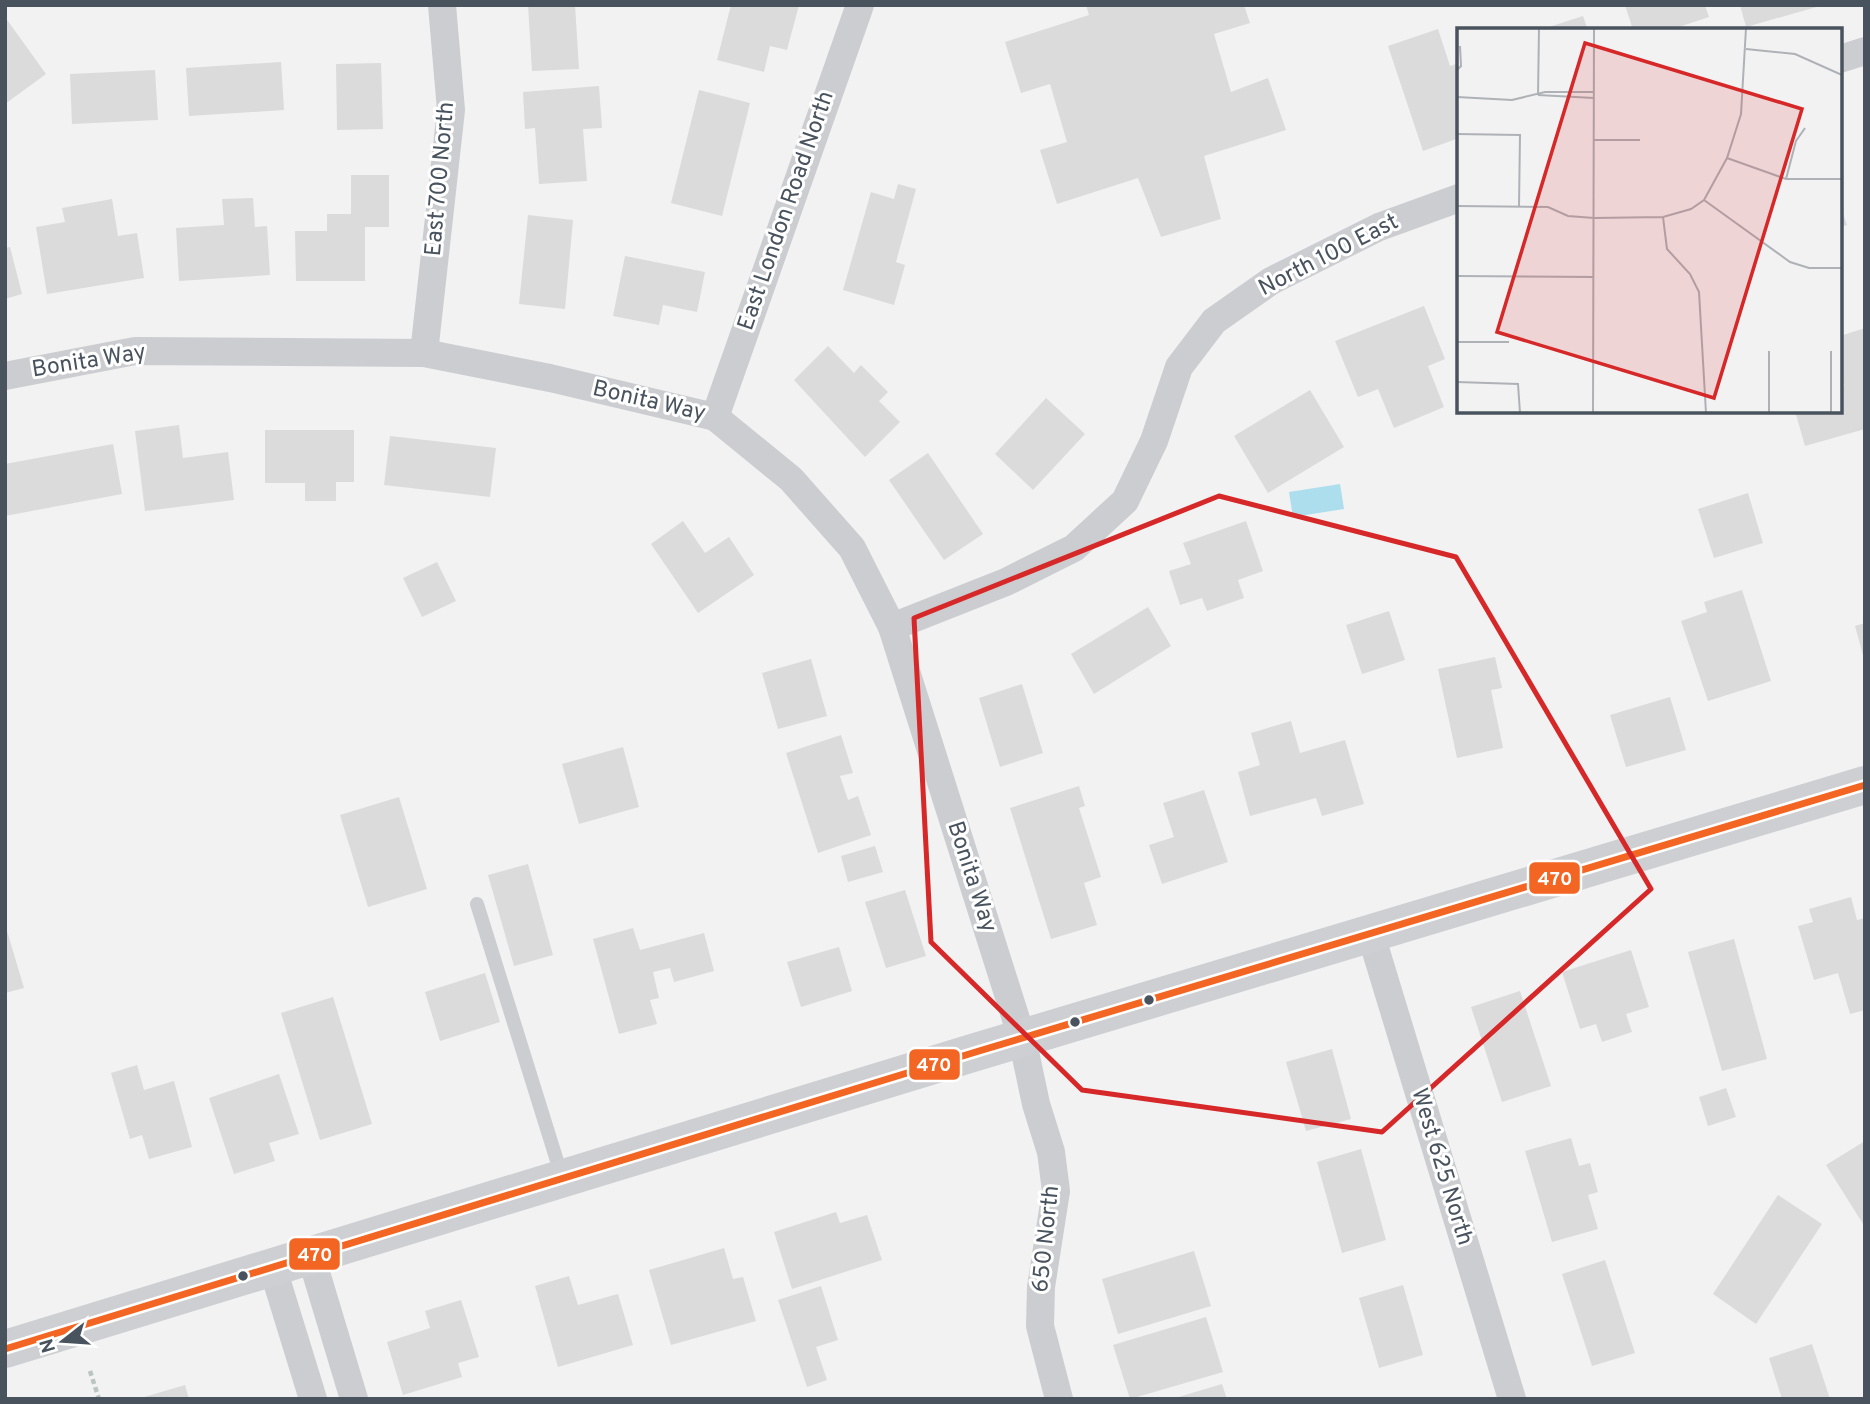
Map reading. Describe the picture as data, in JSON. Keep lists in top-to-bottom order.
{
  "streets": {
    "street": [
      "East 700 North",
      "East London Road North",
      "North 100 East",
      "Bonita Way",
      "West 625 North",
      "650 North"
    ]
  },
  "crossings": [
    ["East 700 North", "Bonita Way"],
    ["East London Road North", "Bonita Way"],
    ["North 100 East", "Bonita Way"],
    ["Bonita Way", "650 North"]
  ],
  "lines": ["transit line 470"],
  "north": "left"
}
